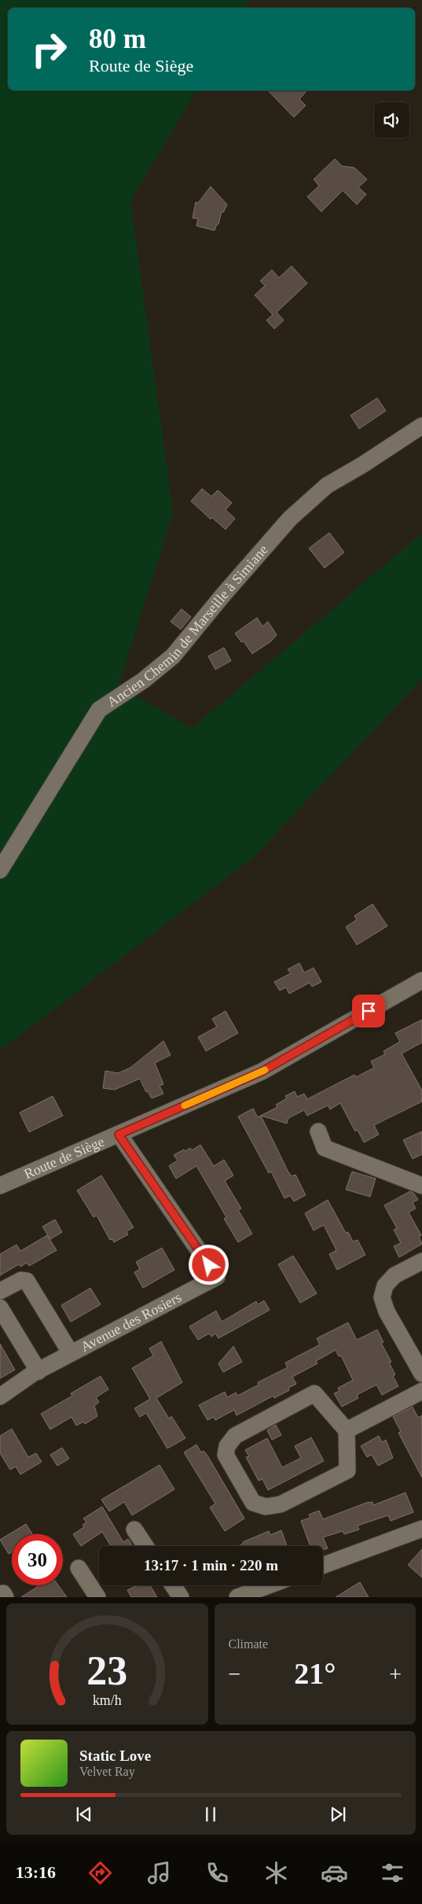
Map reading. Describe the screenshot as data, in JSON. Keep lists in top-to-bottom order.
{
  "streets": {
    "street": ["Ancien Chemin de Marseille à Simiane", "Route de Siège", "Avenue des Rosiers"]
  },
  "crossings": [
    ["Route de Siège", "Avenue des Rosiers"]
  ],
  "page": {
    "turn": ["80 m", "Route de Siège"],
    "limit": "30",
    "trip": "13:17 · 1 min · 220 m",
    "tile": "Climate",
    "heat": ["−", "21°", "+"],
    "song": ["Static Love", "Velvet Ray"],
    "tabs": "13:16",
    "gauge": ["23", "km/h"]
  }
}
